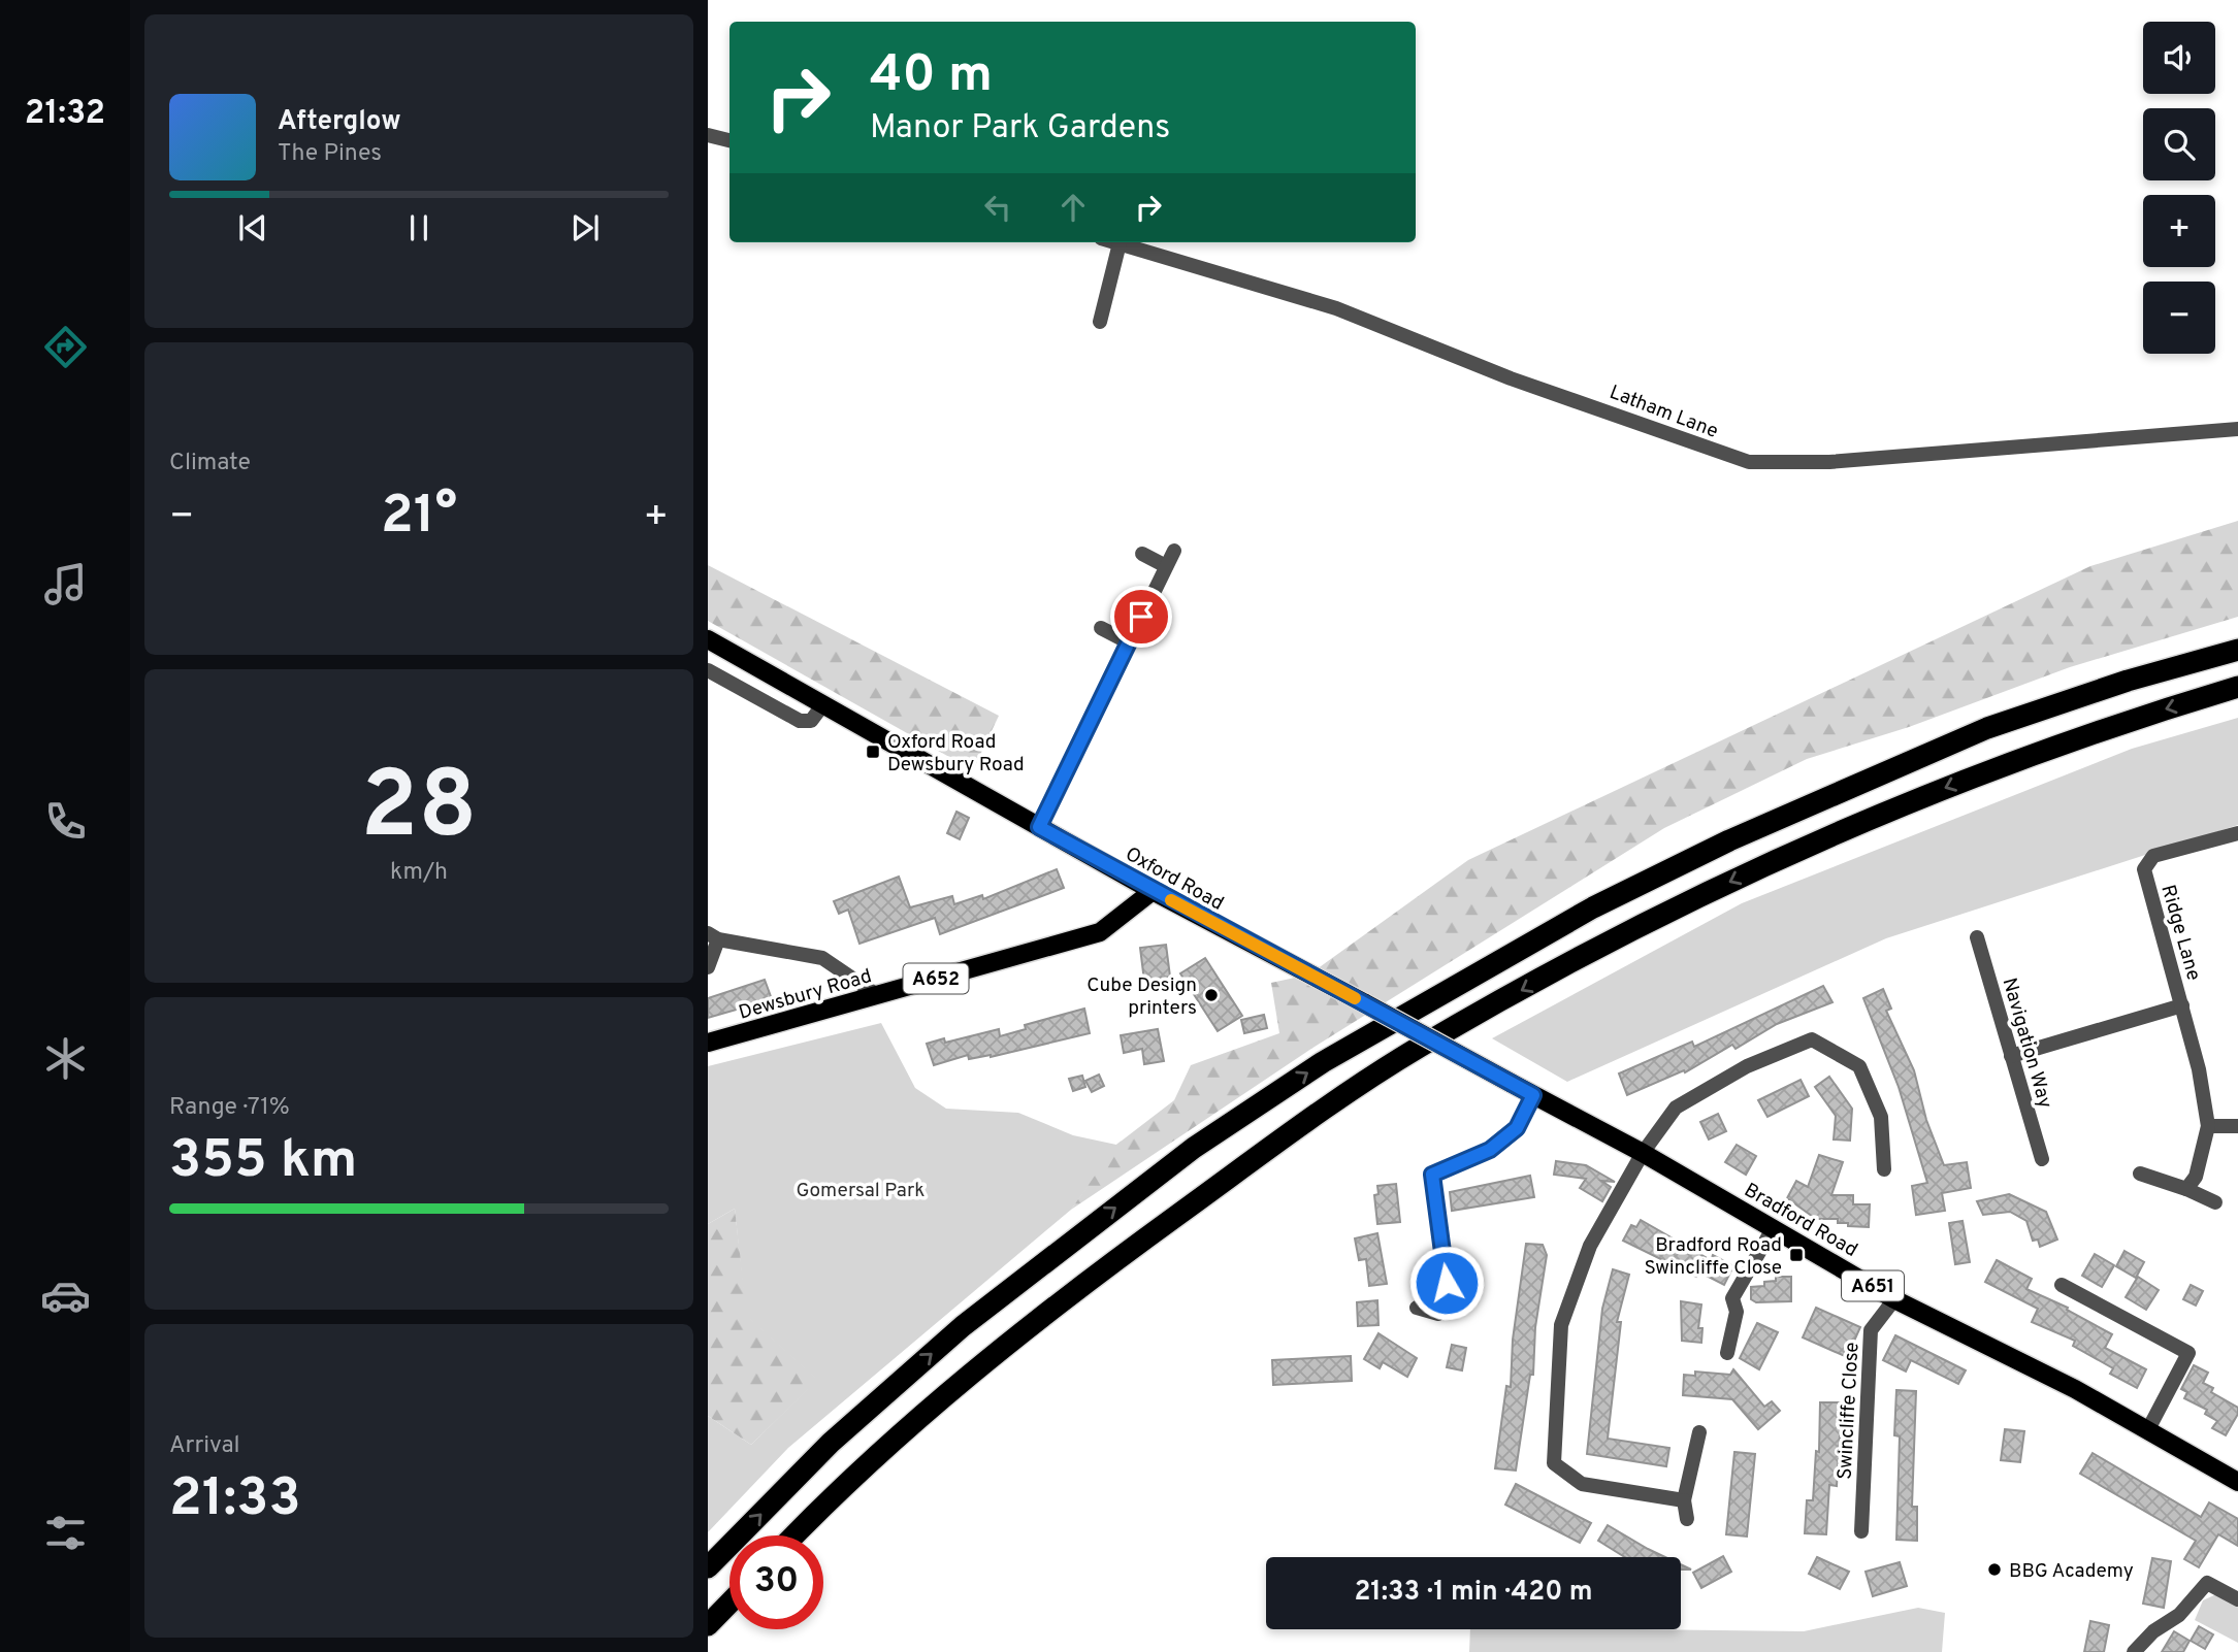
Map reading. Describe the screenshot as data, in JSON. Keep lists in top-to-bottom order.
{
  "streets": {
    "main road": [
      "Oxford Road",
      "A652",
      "Dewsbury Road",
      "Bradford Road",
      "A651"
    ],
    "street": [
      "Latham Lane",
      "Ridge Lane",
      "Navigation Way",
      "Swincliffe Close"
    ]
  },
  "crossings": [
    ["Oxford Road", "Dewsbury Road"],
    ["Oxford Road", "Bradford Road"],
    ["Bradford Road", "Swincliffe Close"]
  ],
  "parks": ["Gomersal Park"],
  "places": {
    "transit": ["Oxford Road Dewsbury Road", "Bradford Road Swincliffe Close"],
    "other": ["Cube Design printers", "BBG Academy"]
  },
  "page": {
    "tabs": "21:32",
    "map_buttons": ["+", "−"],
    "turn": ["40 m", "Manor Park Gardens"],
    "song": ["Afterglow", "The Pines"],
    "tile": [
      "Climate",
      ["28", "km/h"],
      ["Range · 71%", "355 km"],
      ["Arrival", "21:33"]
    ],
    "heat": ["−", "21°", "+"],
    "limit": "30",
    "trip": "21:33 · 1 min · 420 m"
  }
}
